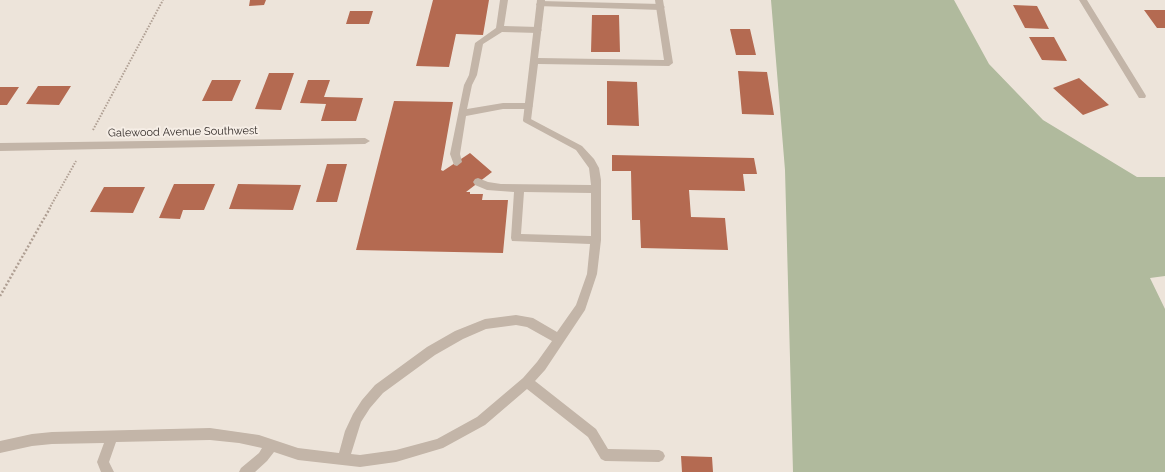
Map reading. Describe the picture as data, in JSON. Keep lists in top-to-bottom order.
{
  "streets": {
    "street": ["Galewood Avenue Southwest"]
  }
}
